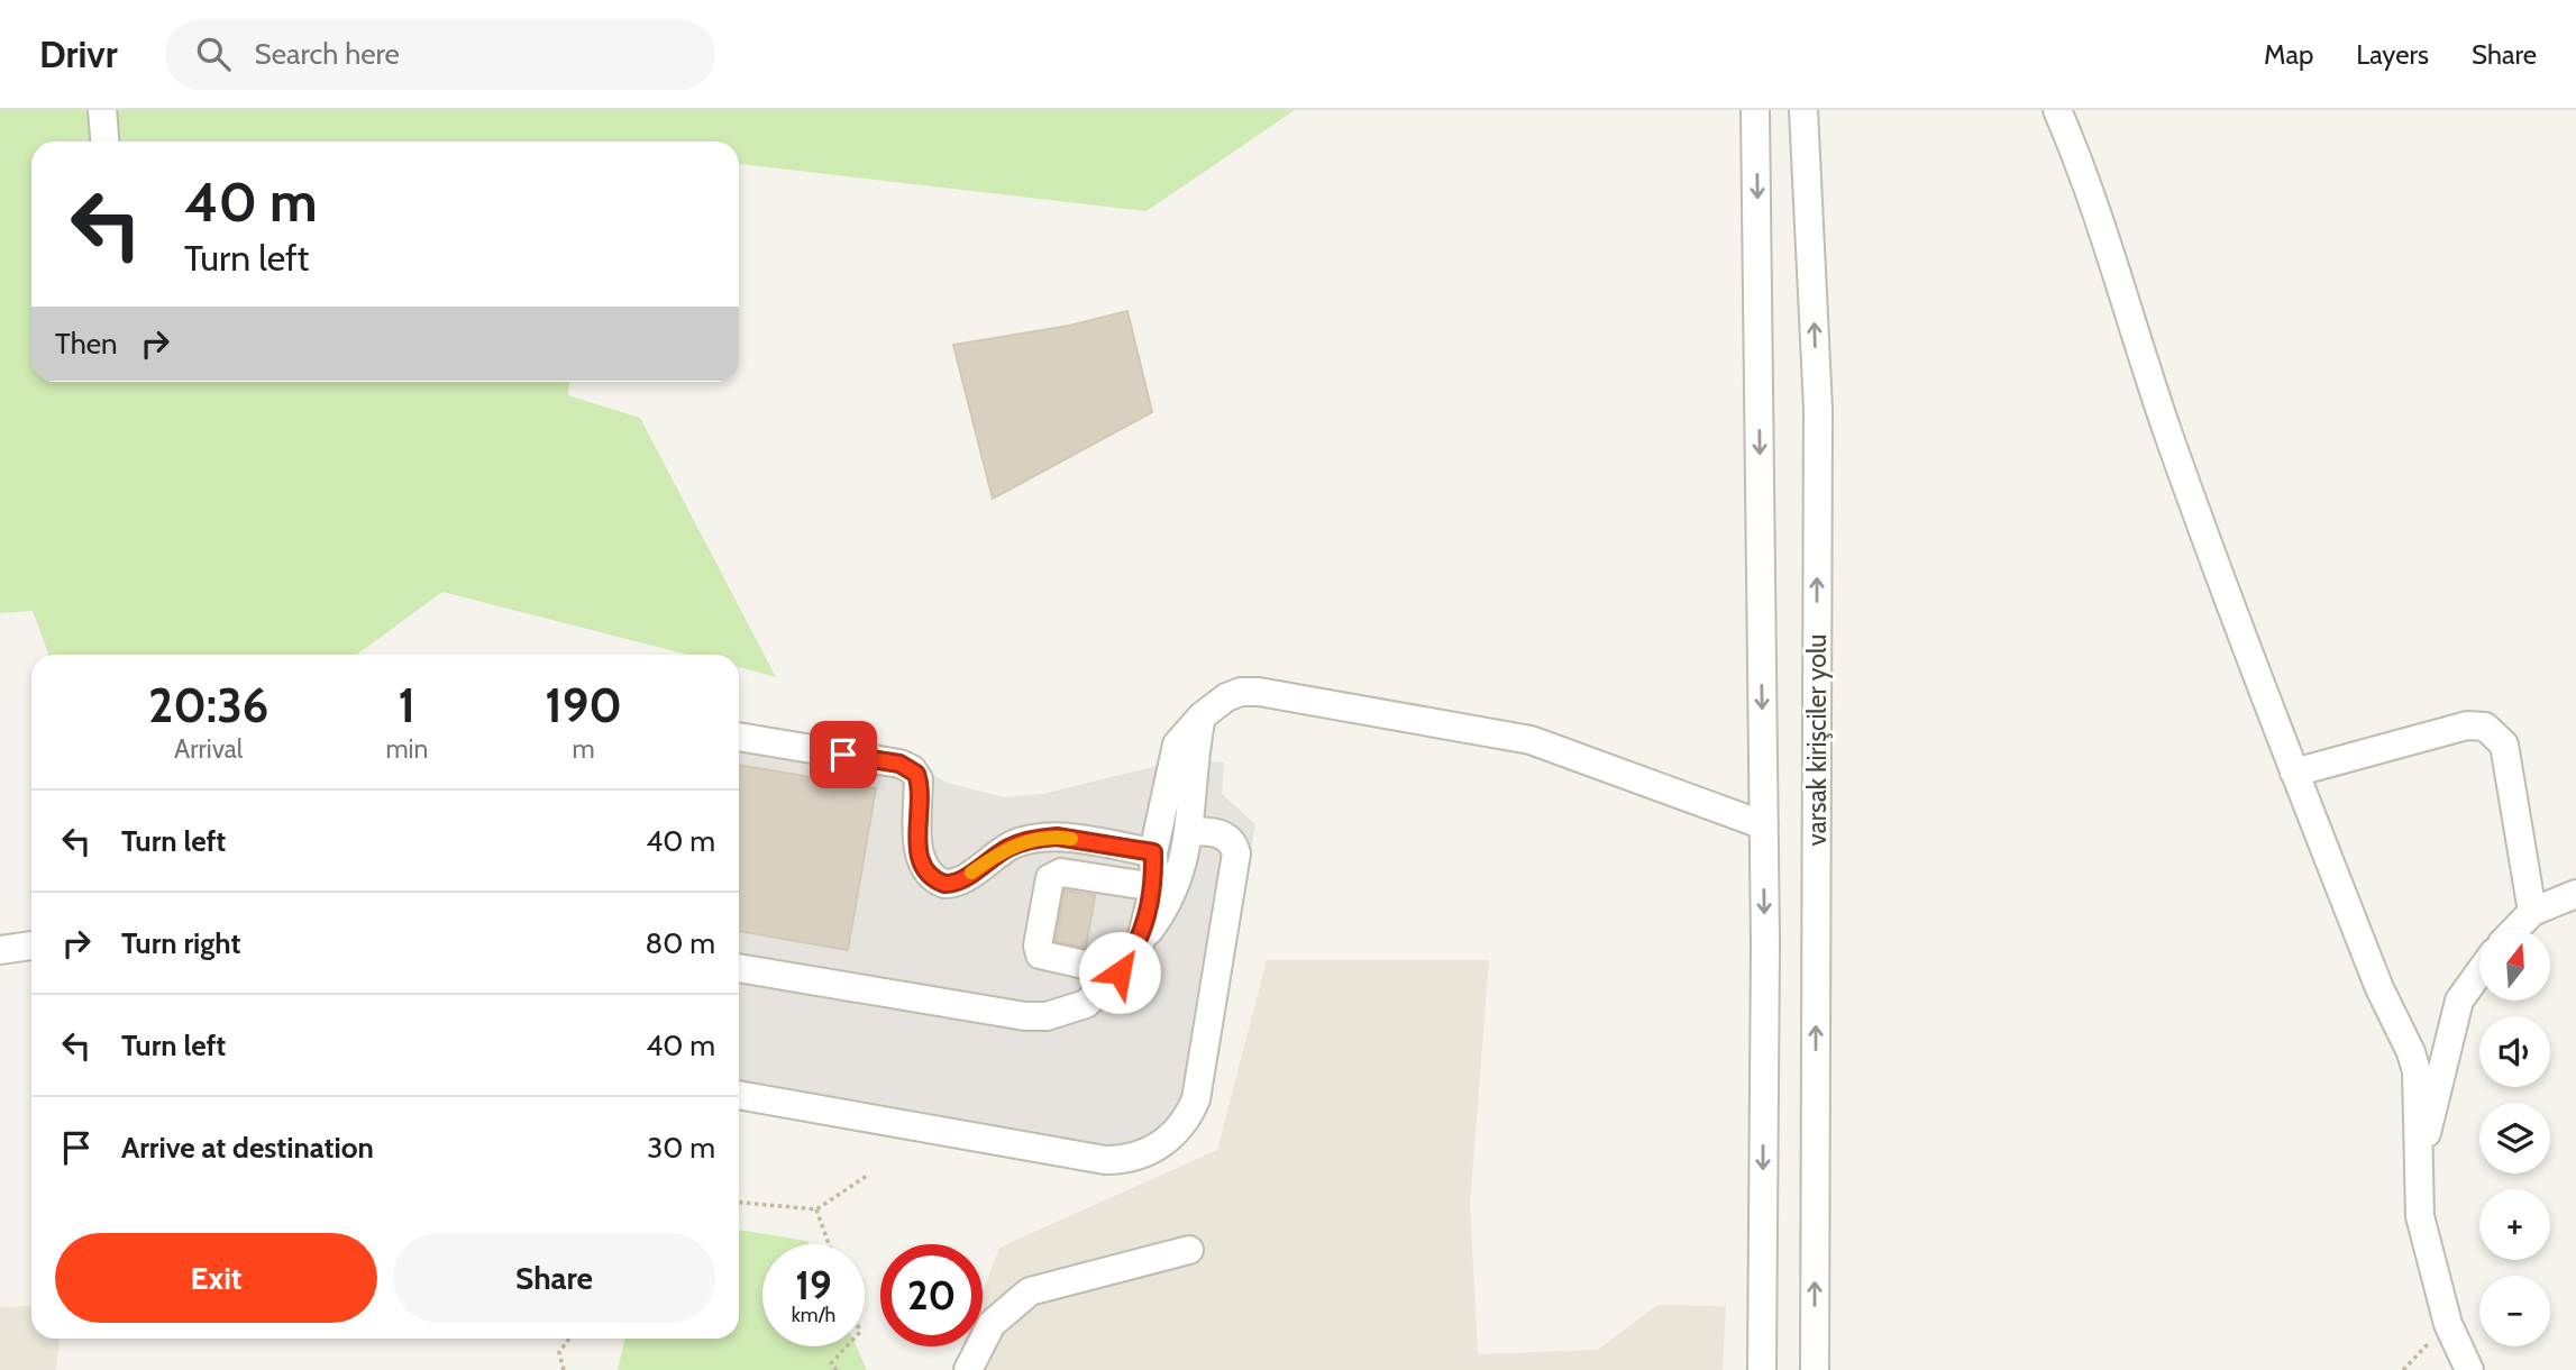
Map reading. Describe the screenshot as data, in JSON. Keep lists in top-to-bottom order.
{
  "streets": {
    "street": ["varsak kirişciler yolu"]
  },
  "north": "top",
  "page": {
    "header": "Drivr",
    "search": "Search here",
    "nav": ["Map", "Layers", "Share"],
    "turn": ["40 m", "Turn left"],
    "then": "Then",
    "eta": [
      "20:36",
      "Arrival",
      "1",
      "min",
      "190",
      "m"
    ],
    "list": [
      {
        "name": "Turn left",
        "value": "40 m"
      },
      {
        "name": "Turn right",
        "value": "80 m"
      },
      {
        "name": "Turn left",
        "value": "40 m"
      },
      {
        "name": "Arrive at destination",
        "value": "30 m"
      }
    ],
    "map_buttons": ["+", "−"],
    "buttons": ["Exit", "Share"],
    "speed": "19 km/h",
    "limit": "20"
  }
}
